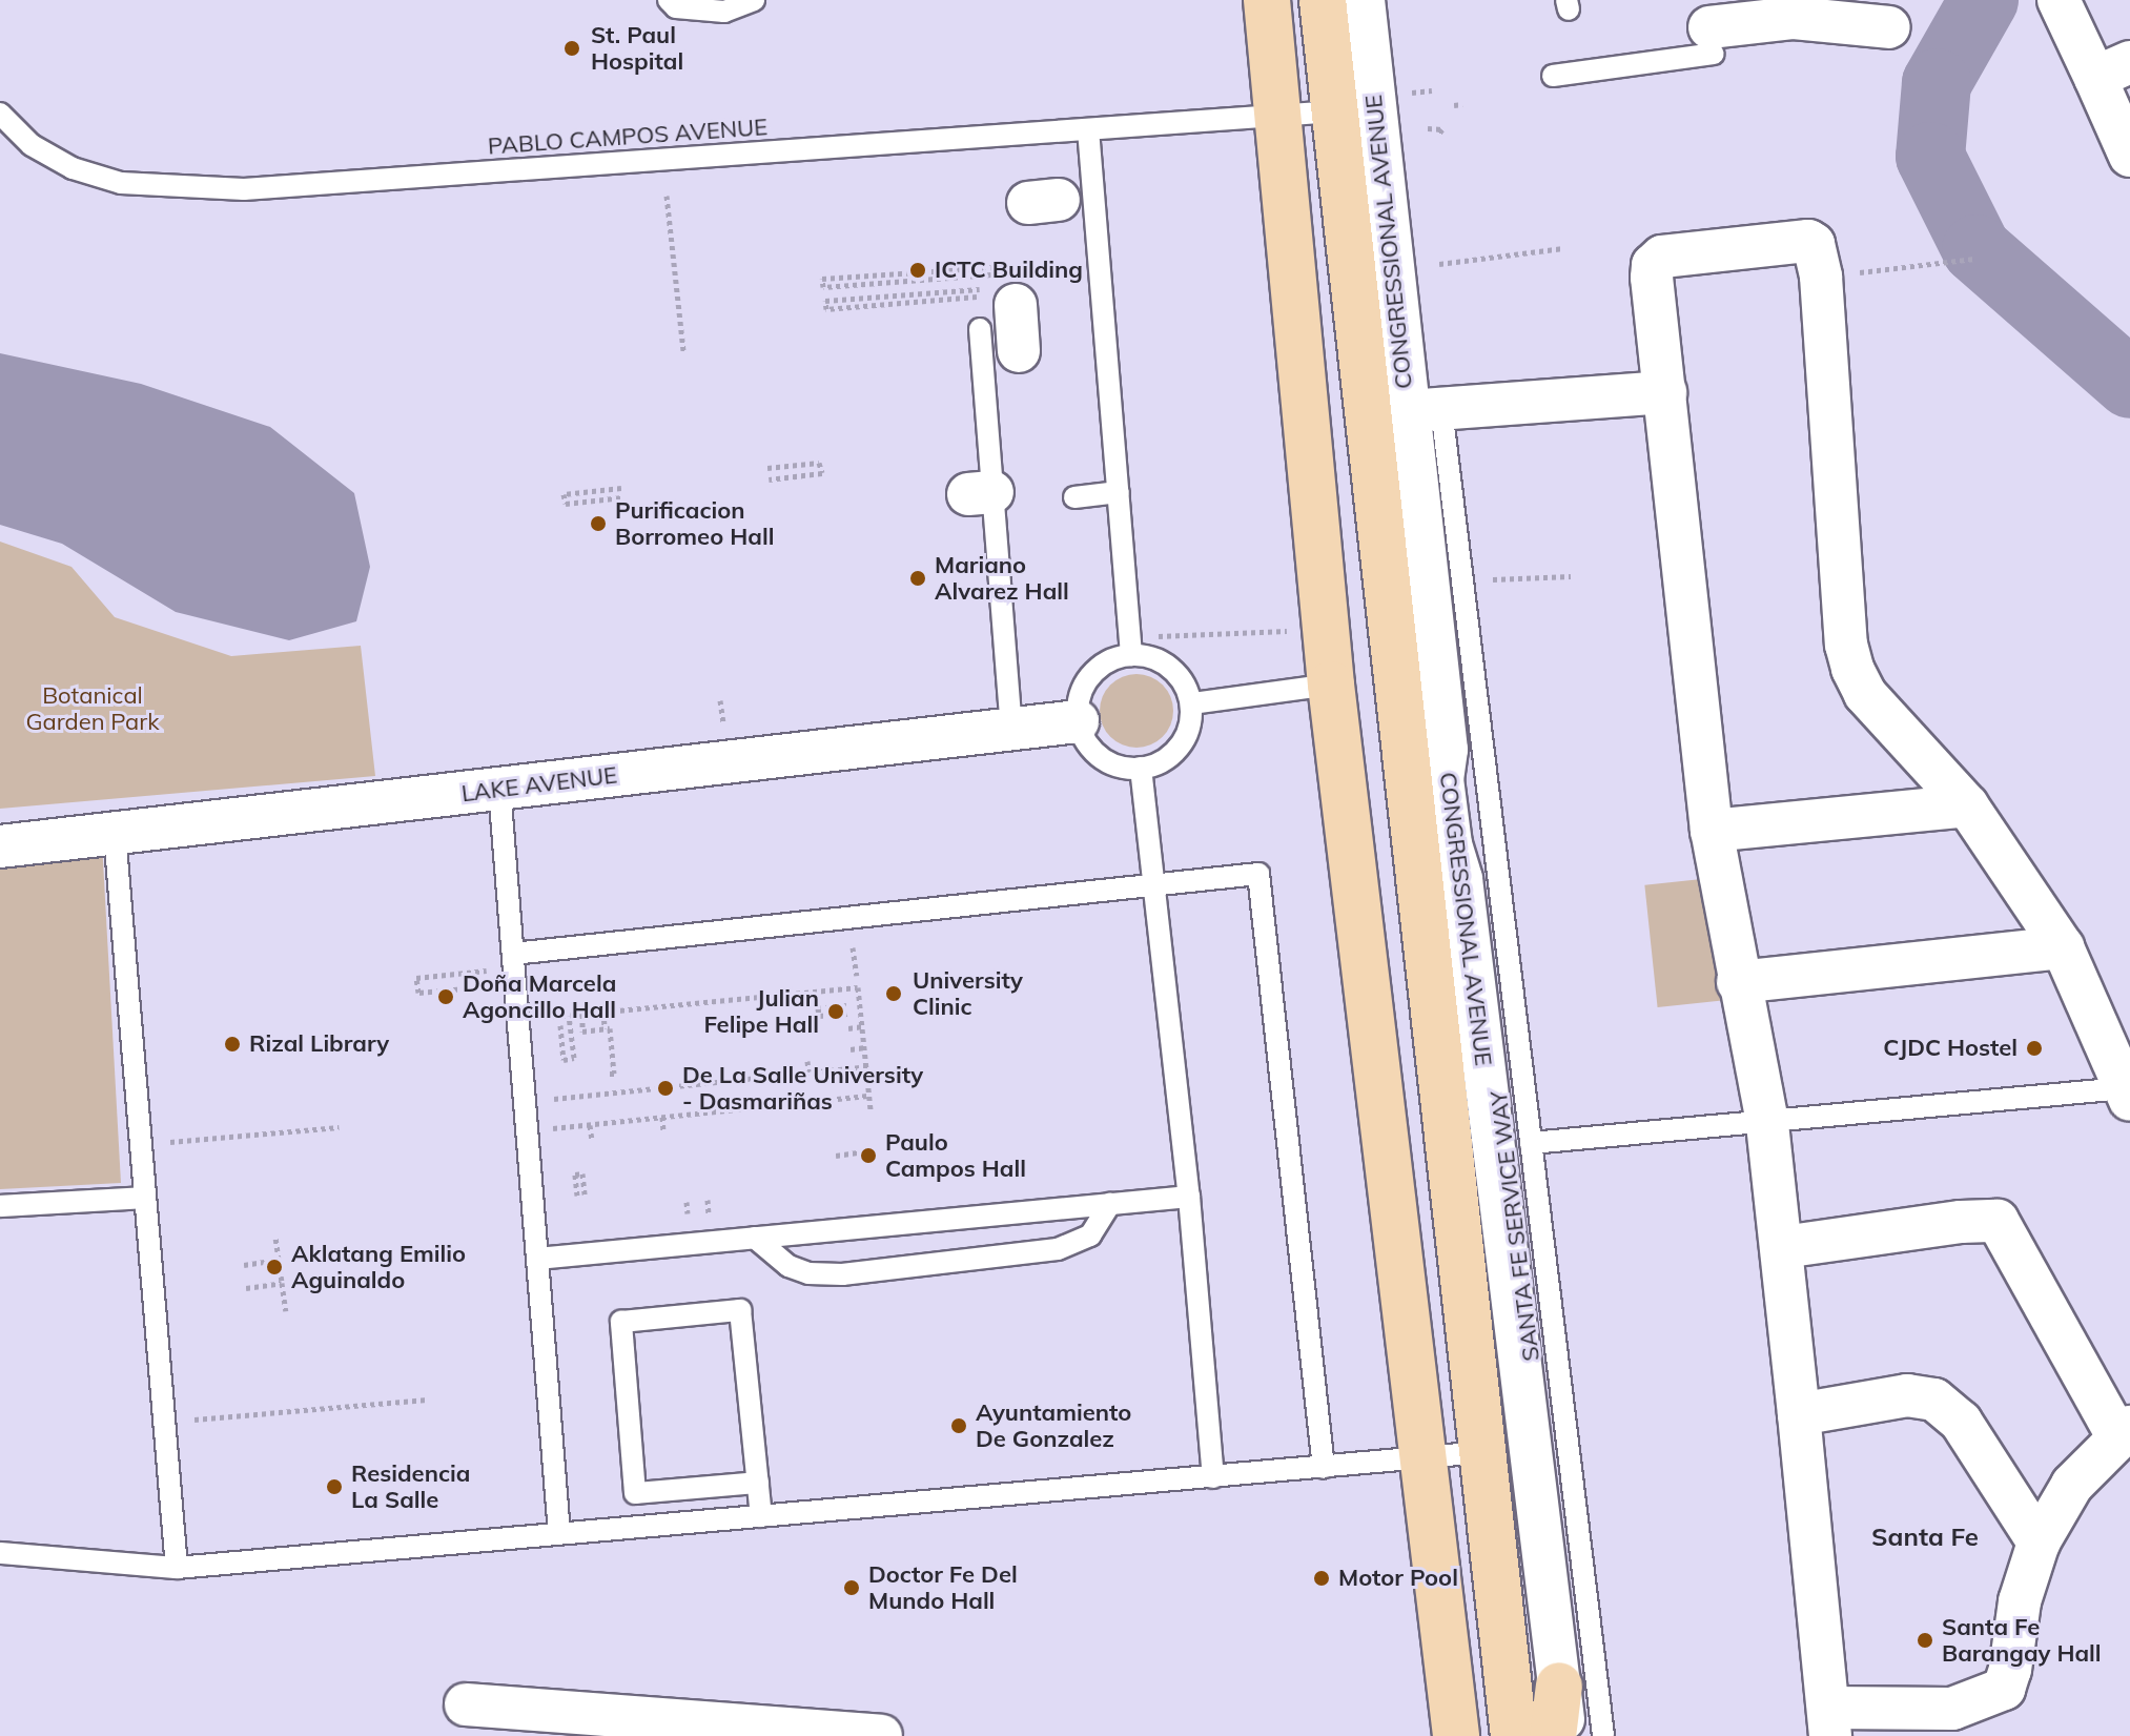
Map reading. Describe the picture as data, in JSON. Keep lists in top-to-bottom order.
{
  "streets": {
    "main road": ["CONGRESSIONAL AVENUE"],
    "street": ["LAKE AVENUE"],
    "lane": ["PABLO CAMPOS AVENUE", "SANTA FE SERVICE WAY"]
  },
  "crossings": [
    ["PABLO CAMPOS AVENUE", "CONGRESSIONAL AVENUE"],
    ["CONGRESSIONAL AVENUE", "SANTA FE SERVICE WAY"]
  ],
  "districts": ["Santa Fe"],
  "parks": ["Botanical Garden Park"],
  "places": [
    "St. Paul Hospital",
    "ICTC Building",
    "Purificacion Borromeo Hall",
    "Mariano Alvarez Hall",
    "University Clinic",
    "Doña Marcela Agoncillo Hall",
    "Julian Felipe Hall",
    "Rizal Library",
    "CJDC Hostel",
    "De La Salle University - Dasmariñas",
    "Paulo Campos Hall",
    "Aklatang Emilio Aguinaldo",
    "Ayuntamiento De Gonzalez",
    "Residencia La Salle",
    "Motor Pool",
    "Doctor Fe Del Mundo Hall",
    "Santa Fe Barangay Hall"
  ]
}
